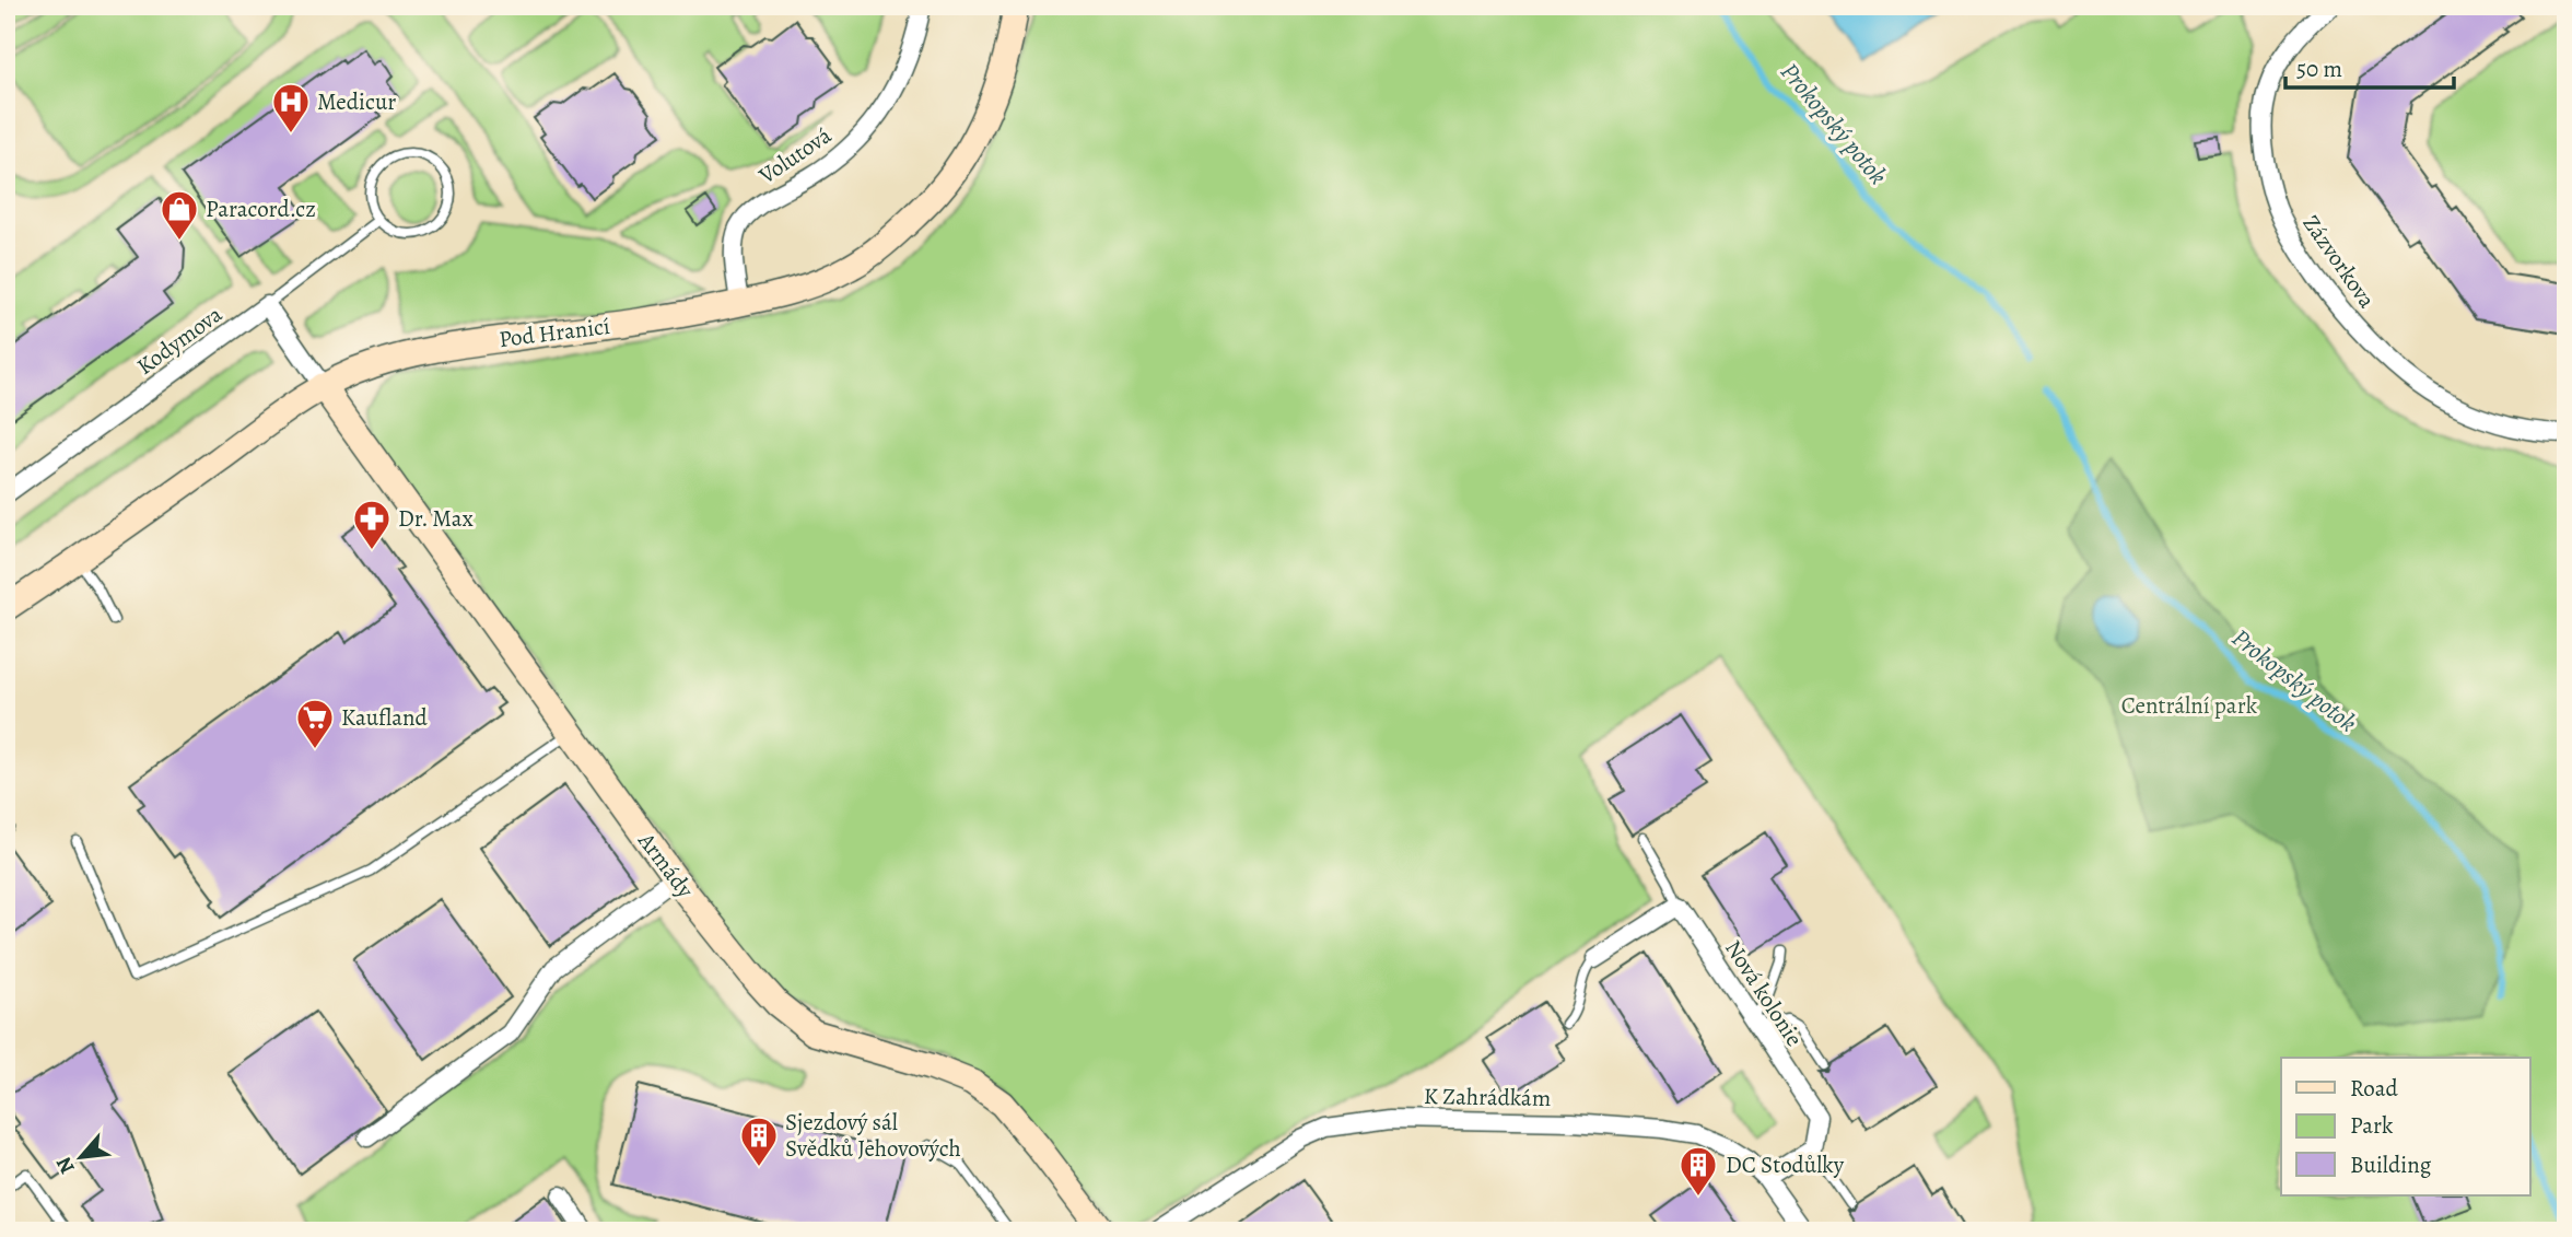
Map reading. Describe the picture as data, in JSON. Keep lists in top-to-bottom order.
{
  "streets": {
    "street": [
      "Volutová",
      "Zázvorkova",
      "Pod Hranicí",
      "Kodymova",
      "Armády",
      "Nová kolonie",
      "K Zahrádkám"
    ]
  },
  "crossings": [
    ["Volutová", "Pod Hranicí"],
    ["Pod Hranicí", "Armády"]
  ],
  "water": ["Prokopský potok"],
  "parks": ["Centrální park"],
  "places": {
    "hospital": ["Medicur"],
    "shop": ["Paracord.cz"],
    "pharmacy": ["Dr. Max"],
    "supermarket": ["Kaufland"],
    "building": ["Sjezdový sál Svědků Jehovových", "DC Stodůlky"]
  },
  "legend": ["Road", "Park", "Building"],
  "scale_bar": "50 m",
  "north": "bottom left"
}
